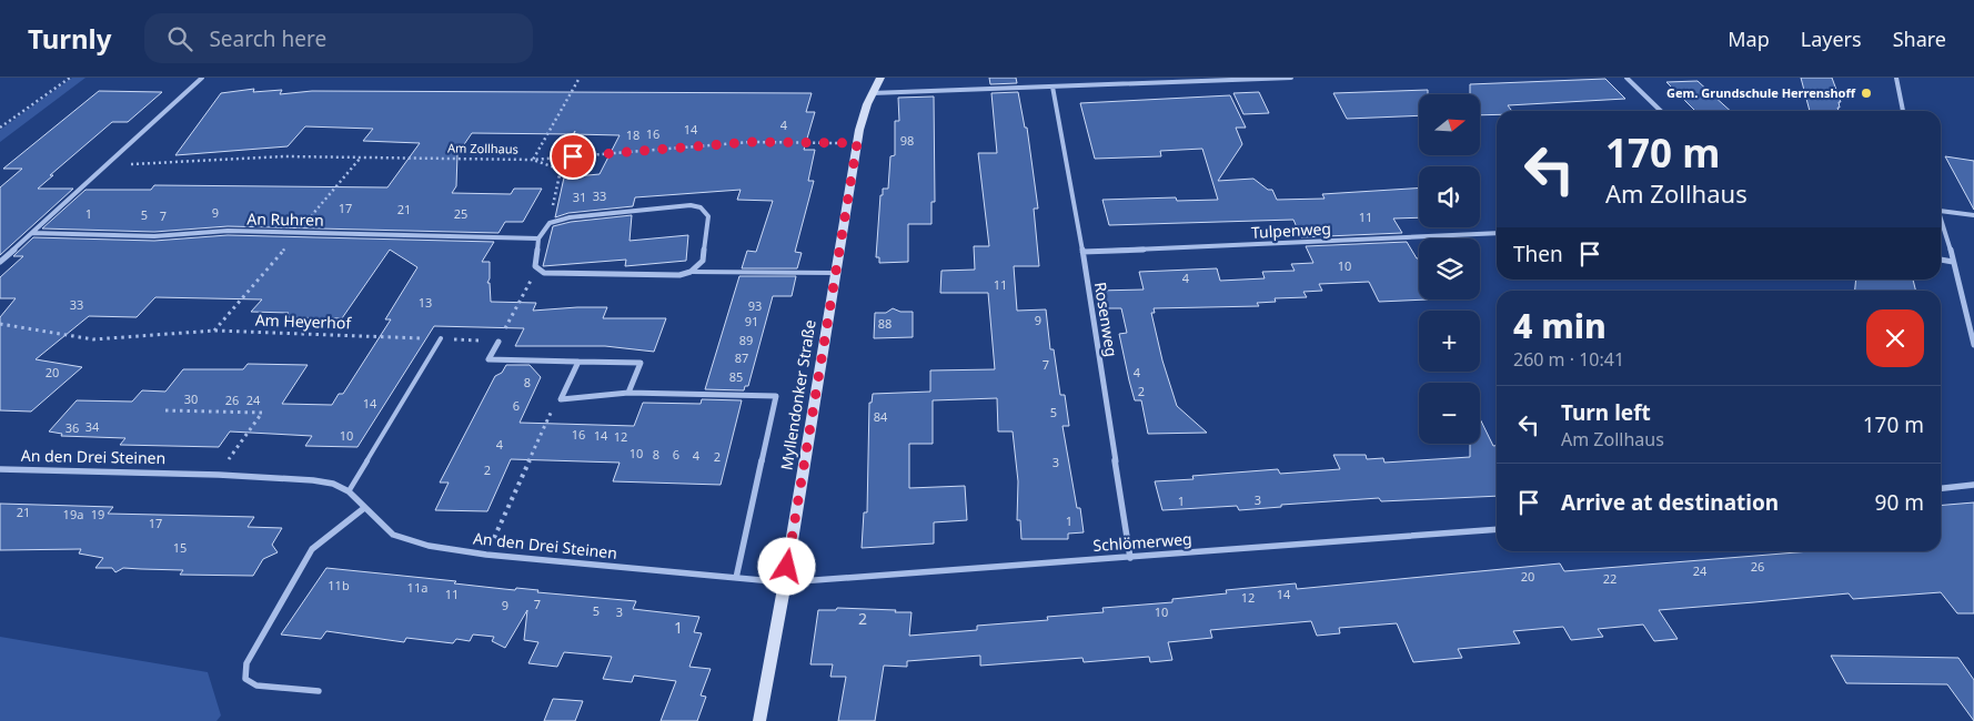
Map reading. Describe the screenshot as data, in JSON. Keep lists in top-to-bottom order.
{
  "streets": {
    "street": [
      "An Ruhren",
      "Tulpenweg",
      "Rosenweg",
      "Myllendonker Straße",
      "An den Drei Steinen",
      "Schlömerweg"
    ],
    "path": ["Am Zollhaus", "Am Heyerhof"]
  },
  "crossings": [
    ["Am Zollhaus", "Myllendonker Straße"],
    ["Tulpenweg", "Rosenweg"],
    ["Rosenweg", "Schlömerweg"],
    ["Myllendonker Straße", "An den Drei Steinen"],
    ["Myllendonker Straße", "Schlömerweg"],
    ["An den Drei Steinen", "Schlömerweg"]
  ],
  "places": ["Gem. Grundschule Herrenshoff"],
  "house_numbers": [
    "4",
    "14",
    "16",
    "18",
    "98",
    "33",
    "31",
    "17",
    "21",
    "9",
    "1",
    "25",
    "5",
    "7",
    "11",
    "10",
    "4",
    "11",
    "13",
    "33",
    "93",
    "9",
    "91",
    "88",
    "89",
    "87",
    "7",
    "20",
    "4",
    "85",
    "8",
    "2",
    "30",
    "26",
    "24",
    "14",
    "6",
    "5",
    "84",
    "34",
    "36",
    "16",
    "10",
    "14",
    "12",
    "4",
    "10",
    "8",
    "6",
    "4",
    "2",
    "3",
    "2",
    "3",
    "1",
    "21",
    "19a",
    "19",
    "1",
    "17",
    "15",
    "26",
    "24",
    "20",
    "22",
    "11b",
    "11a",
    "11",
    "14",
    "12",
    "7",
    "9",
    "5",
    "3",
    "10",
    "2",
    "1"
  ],
  "north": "right",
  "page": {
    "header": "Turnly",
    "search": "Search here",
    "nav": ["Map", "Layers", "Share"],
    "map_buttons": ["+", "−"],
    "turn": ["170 m", "Am Zollhaus"],
    "then": "Then",
    "heading": ["4 min", "260 m · 10:41"],
    "list": [
      {
        "name": "Turn left",
        "note": "Am Zollhaus",
        "value": "170 m"
      },
      {
        "name": "Arrive at destination",
        "value": "90 m"
      }
    ]
  }
}
